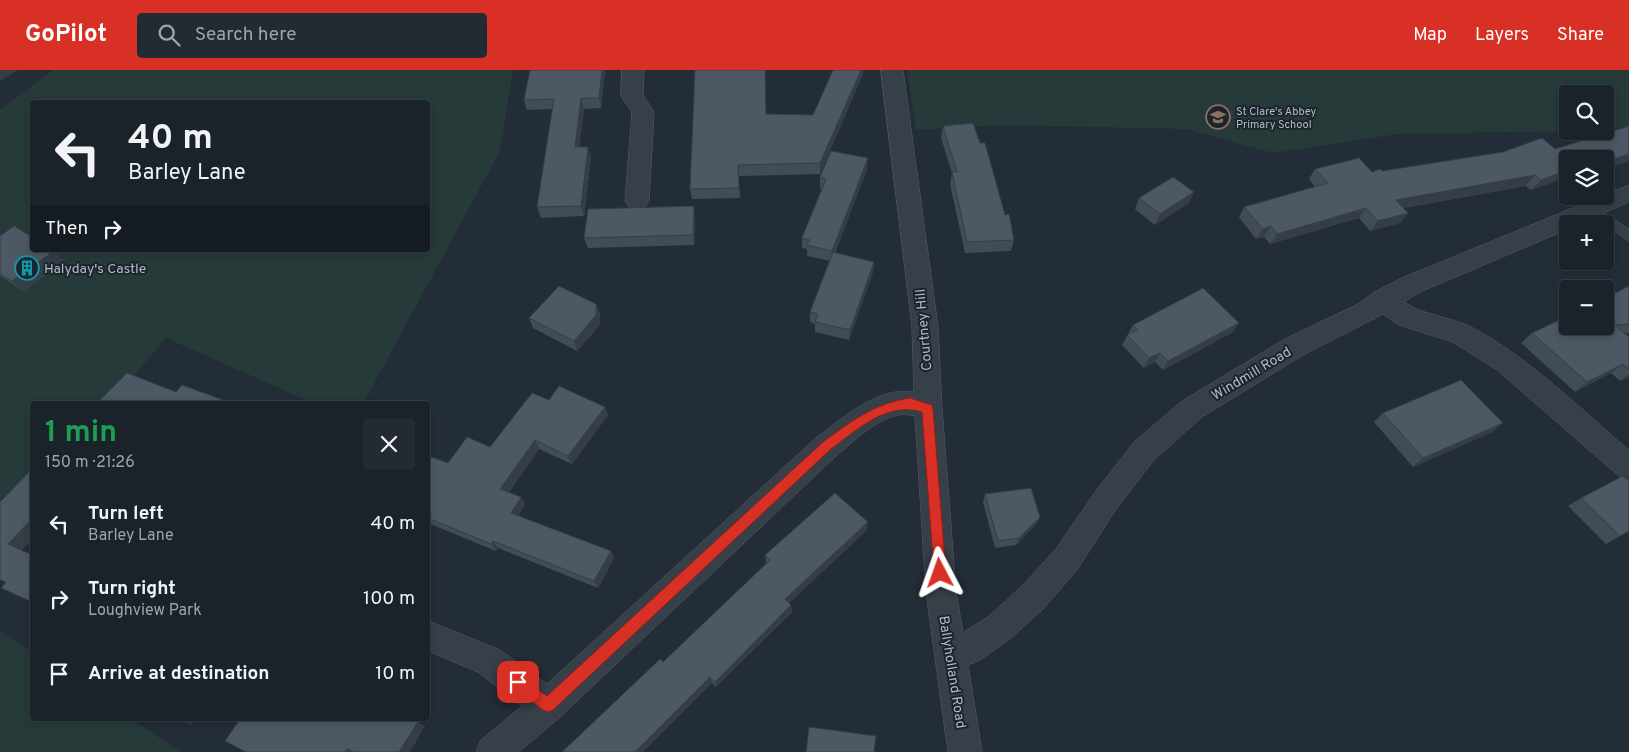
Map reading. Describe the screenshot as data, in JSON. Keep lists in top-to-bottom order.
{
  "streets": {
    "street": ["Courtney Hill", "Windmill Road", "Ballyholland Road"]
  },
  "crossings": [
    ["Courtney Hill", "Ballyholland Road"],
    ["Windmill Road", "Ballyholland Road"]
  ],
  "places": {
    "school or university": ["St Clare's Abbey Primary School"],
    "building": ["Halyday's Castle"]
  },
  "page": {
    "header": "GoPilot",
    "search": "Search here",
    "nav": ["Map", "Layers", "Share"],
    "map_buttons": ["+", "−"],
    "turn": ["40 m", "Barley Lane"],
    "then": "Then",
    "heading": ["1 min", "150 m · 21:26"],
    "list": [
      {
        "name": "Turn left",
        "note": "Barley Lane",
        "value": "40 m"
      },
      {
        "name": "Turn right",
        "note": "Loughview Park",
        "value": "100 m"
      },
      {
        "name": "Arrive at destination",
        "value": "10 m"
      }
    ]
  }
}
